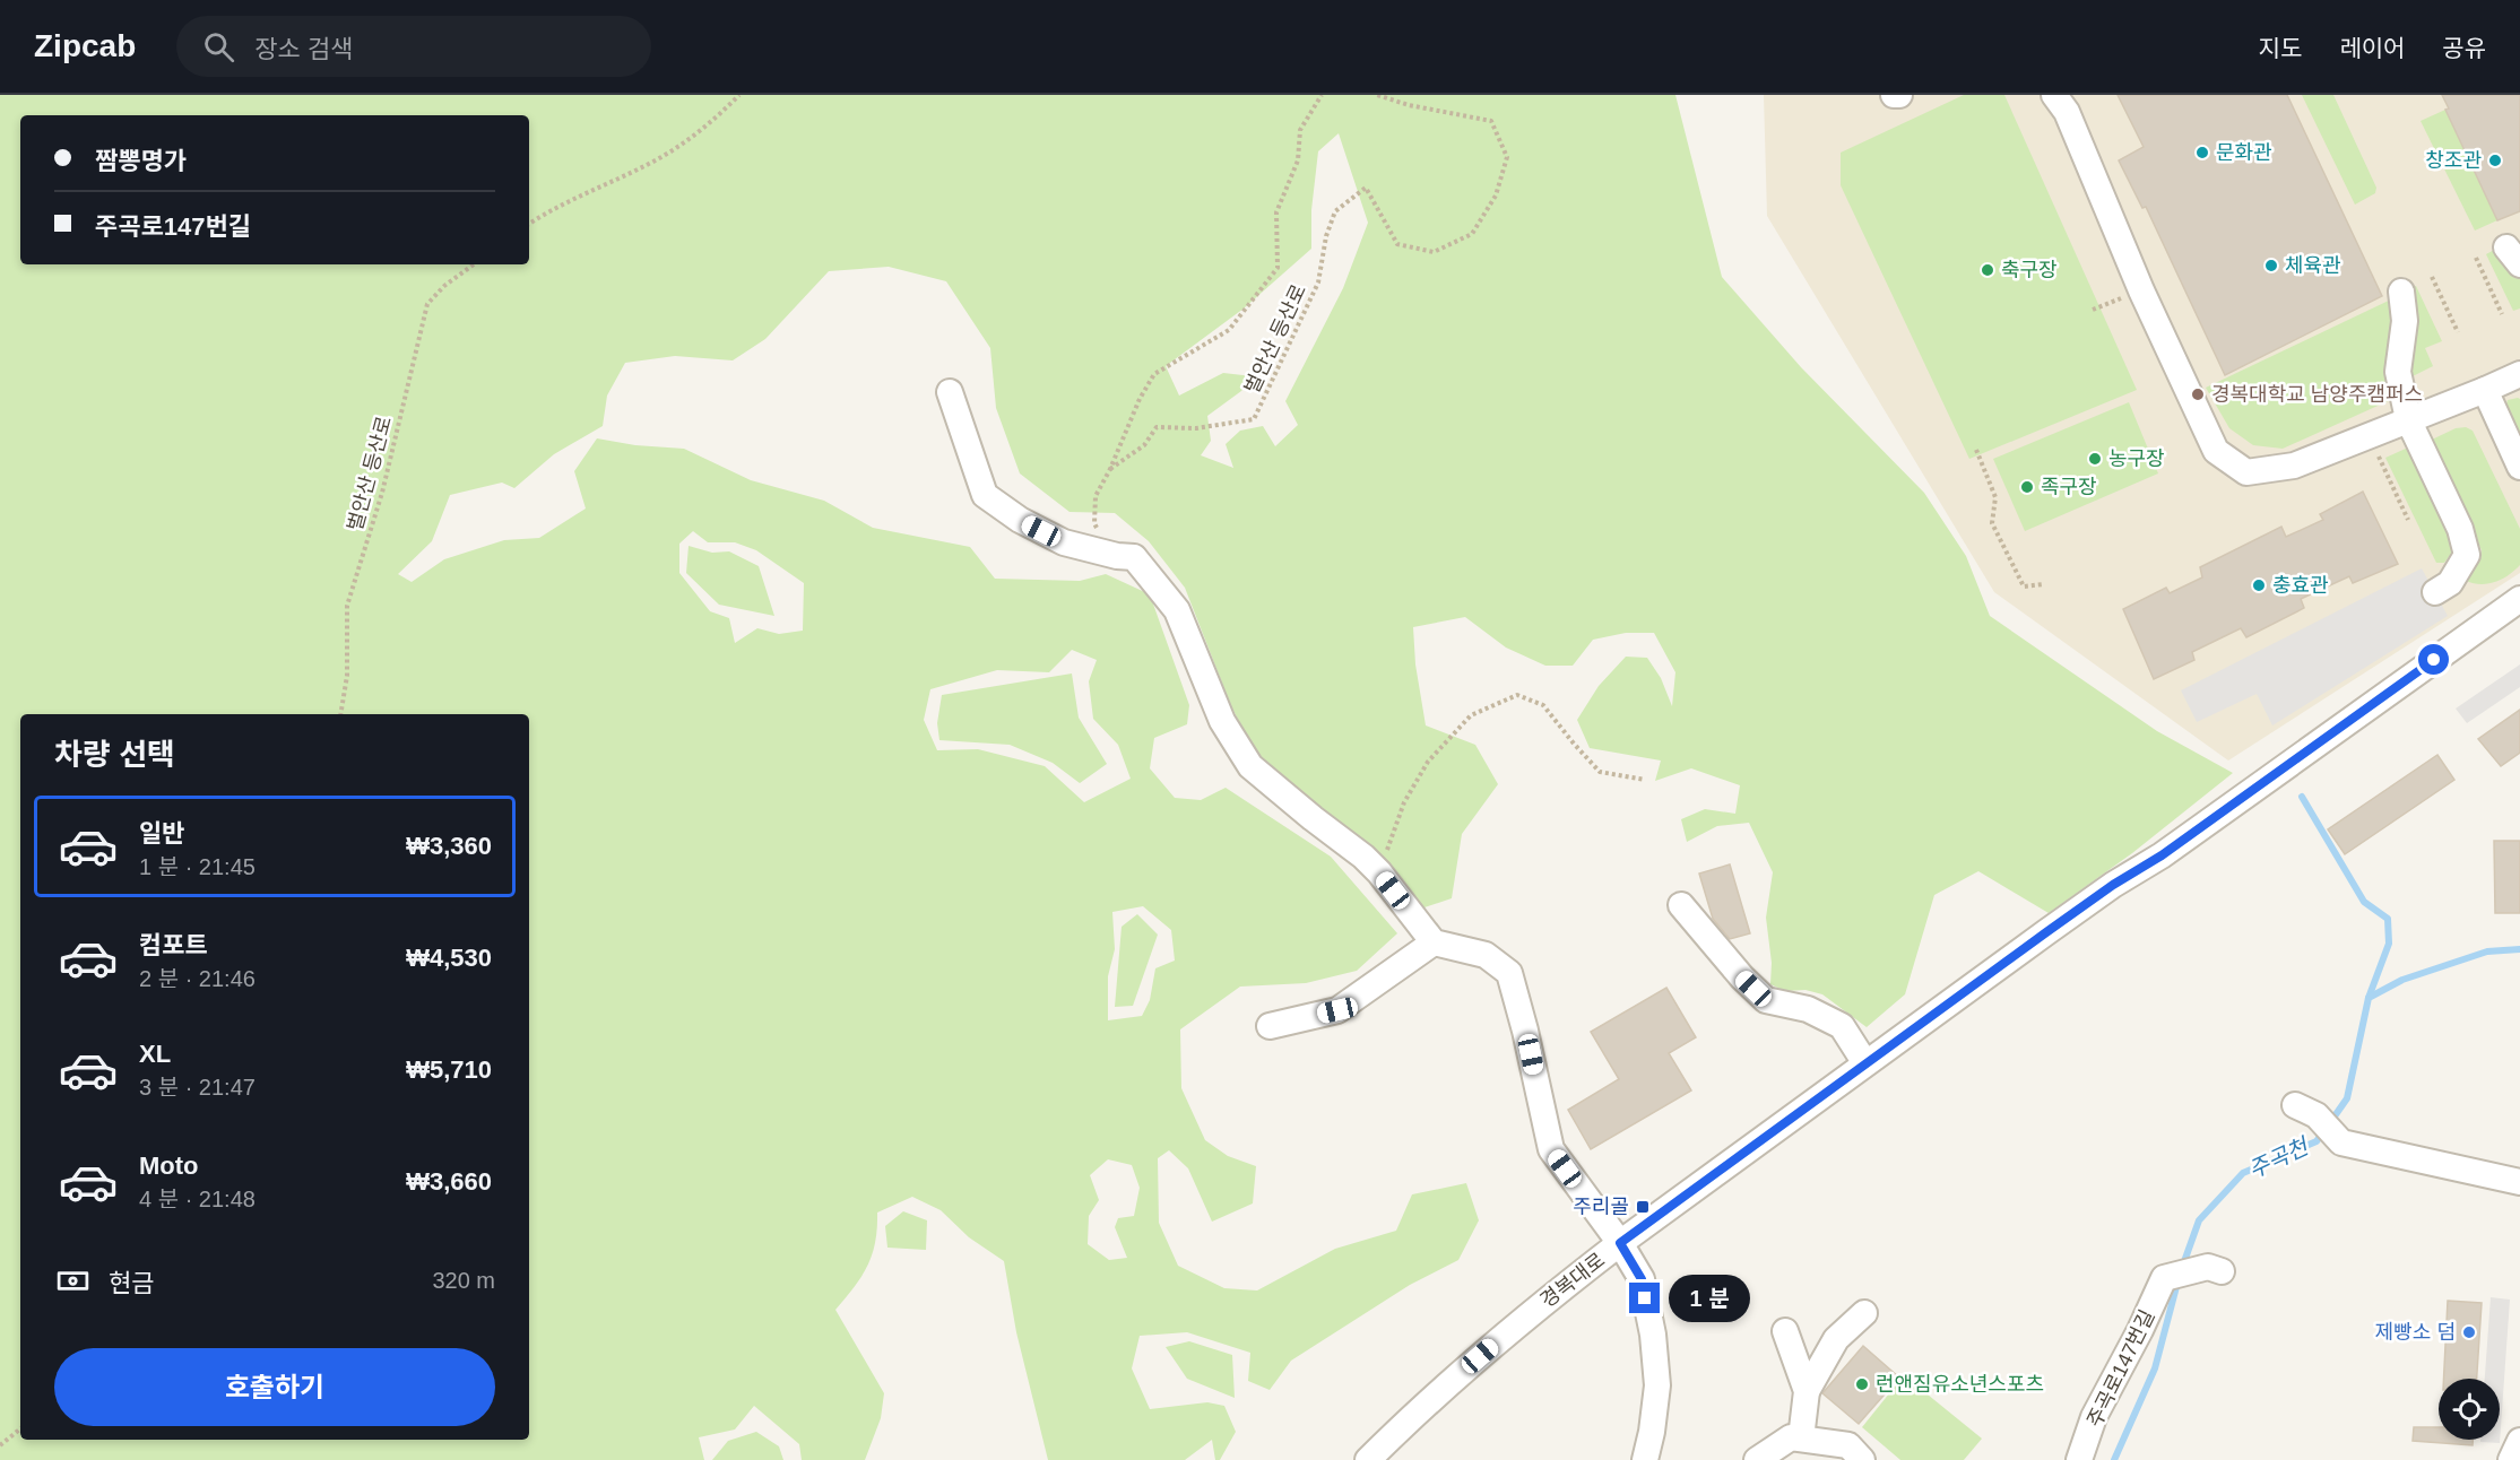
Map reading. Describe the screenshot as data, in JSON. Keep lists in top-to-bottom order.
{
  "streets": {
    "street": ["경복대로", "주곡로147번길"],
    "path": ["벌안산 등산로"]
  },
  "water": ["주곡천"],
  "places": {
    "other": [
      "문화관",
      "창조관",
      "체육관",
      "축구장",
      "경복대학교 남양주캠퍼스",
      "농구장",
      "족구장",
      "충효관",
      "제빵소 덤",
      "런앤짐유소년스포츠"
    ],
    "transit": ["주리골"]
  },
  "page": {
    "header": "Zipcab",
    "search": "장소 검색",
    "nav": ["지도", "레이어", "공유"],
    "banner": ["짬뽕명가", "주곡로147번길"],
    "heading": "차량 선택",
    "list": [
      {
        "name": "일반",
        "note": "1 분 · 21:45",
        "value": "₩3,360"
      },
      {
        "name": "컴포트",
        "note": "2 분 · 21:46",
        "value": "₩4,530"
      },
      {
        "name": "XL",
        "note": "3 분 · 21:47",
        "value": "₩5,710"
      },
      {
        "name": "Moto",
        "note": "4 분 · 21:48",
        "value": "₩3,660"
      }
    ],
    "pay": ["현금", "320 m"],
    "bubble": "1 분",
    "buttons": "호출하기"
  }
}
